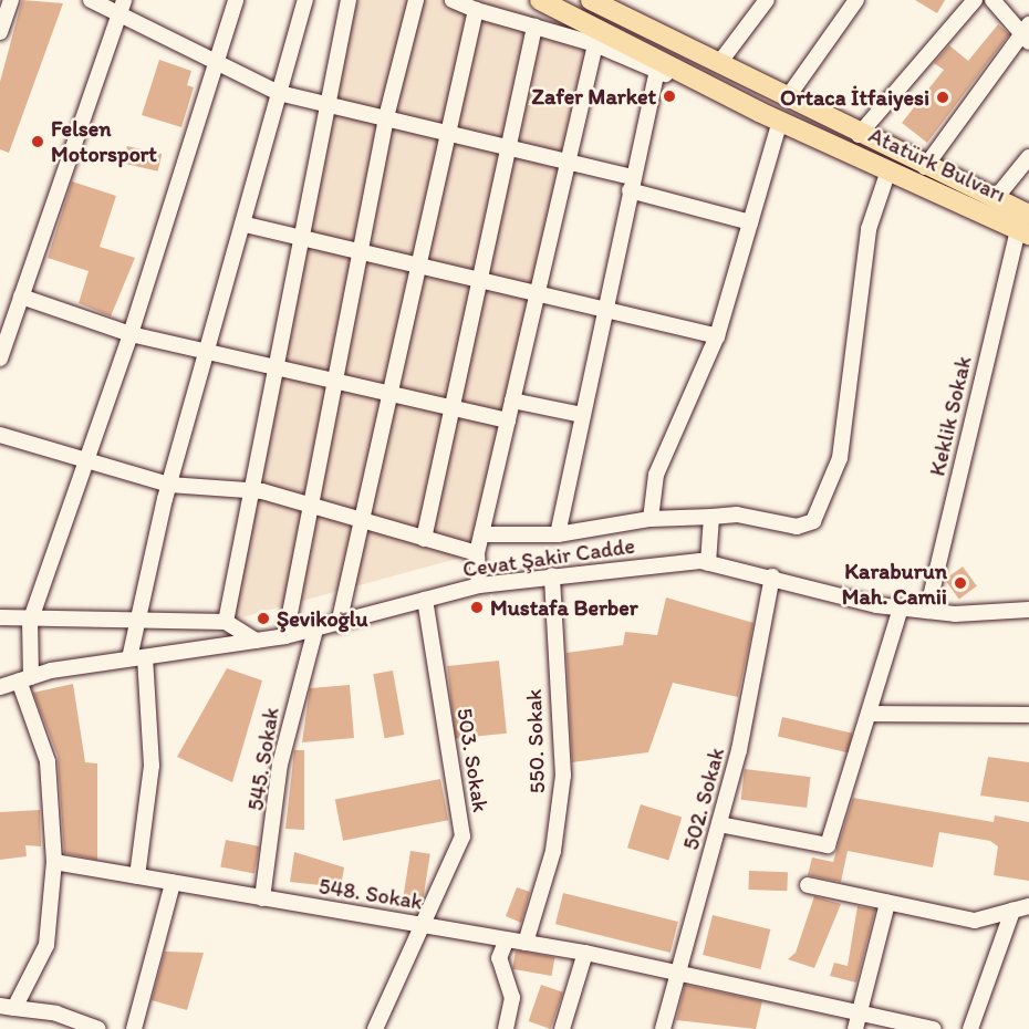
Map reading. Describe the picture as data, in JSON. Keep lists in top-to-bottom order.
{
  "streets": {
    "main road": ["Atatürk Bulvarı"],
    "street": [
      "Keklik Sokak",
      "Cevat Şakir Cadde",
      "550. Sokak",
      "545. Sokak",
      "503. Sokak",
      "502. Sokak",
      "548. Sokak"
    ]
  },
  "crossings": [
    ["Atatürk Bulvarı", "Keklik Sokak"],
    ["Keklik Sokak", "Cevat Şakir Cadde"],
    ["Cevat Şakir Cadde", "550. Sokak"],
    ["Cevat Şakir Cadde", "545. Sokak"],
    ["Cevat Şakir Cadde", "503. Sokak"],
    ["Cevat Şakir Cadde", "502. Sokak"],
    ["550. Sokak", "548. Sokak"],
    ["545. Sokak", "548. Sokak"],
    ["503. Sokak", "548. Sokak"],
    ["502. Sokak", "548. Sokak"]
  ],
  "places": [
    "Zafer Market",
    "Ortaca İtfaiyesi",
    "Felsen Motorsport",
    "Karaburun Mah. Camii",
    "Mustafa Berber",
    "Şevikoğlu"
  ]
}
